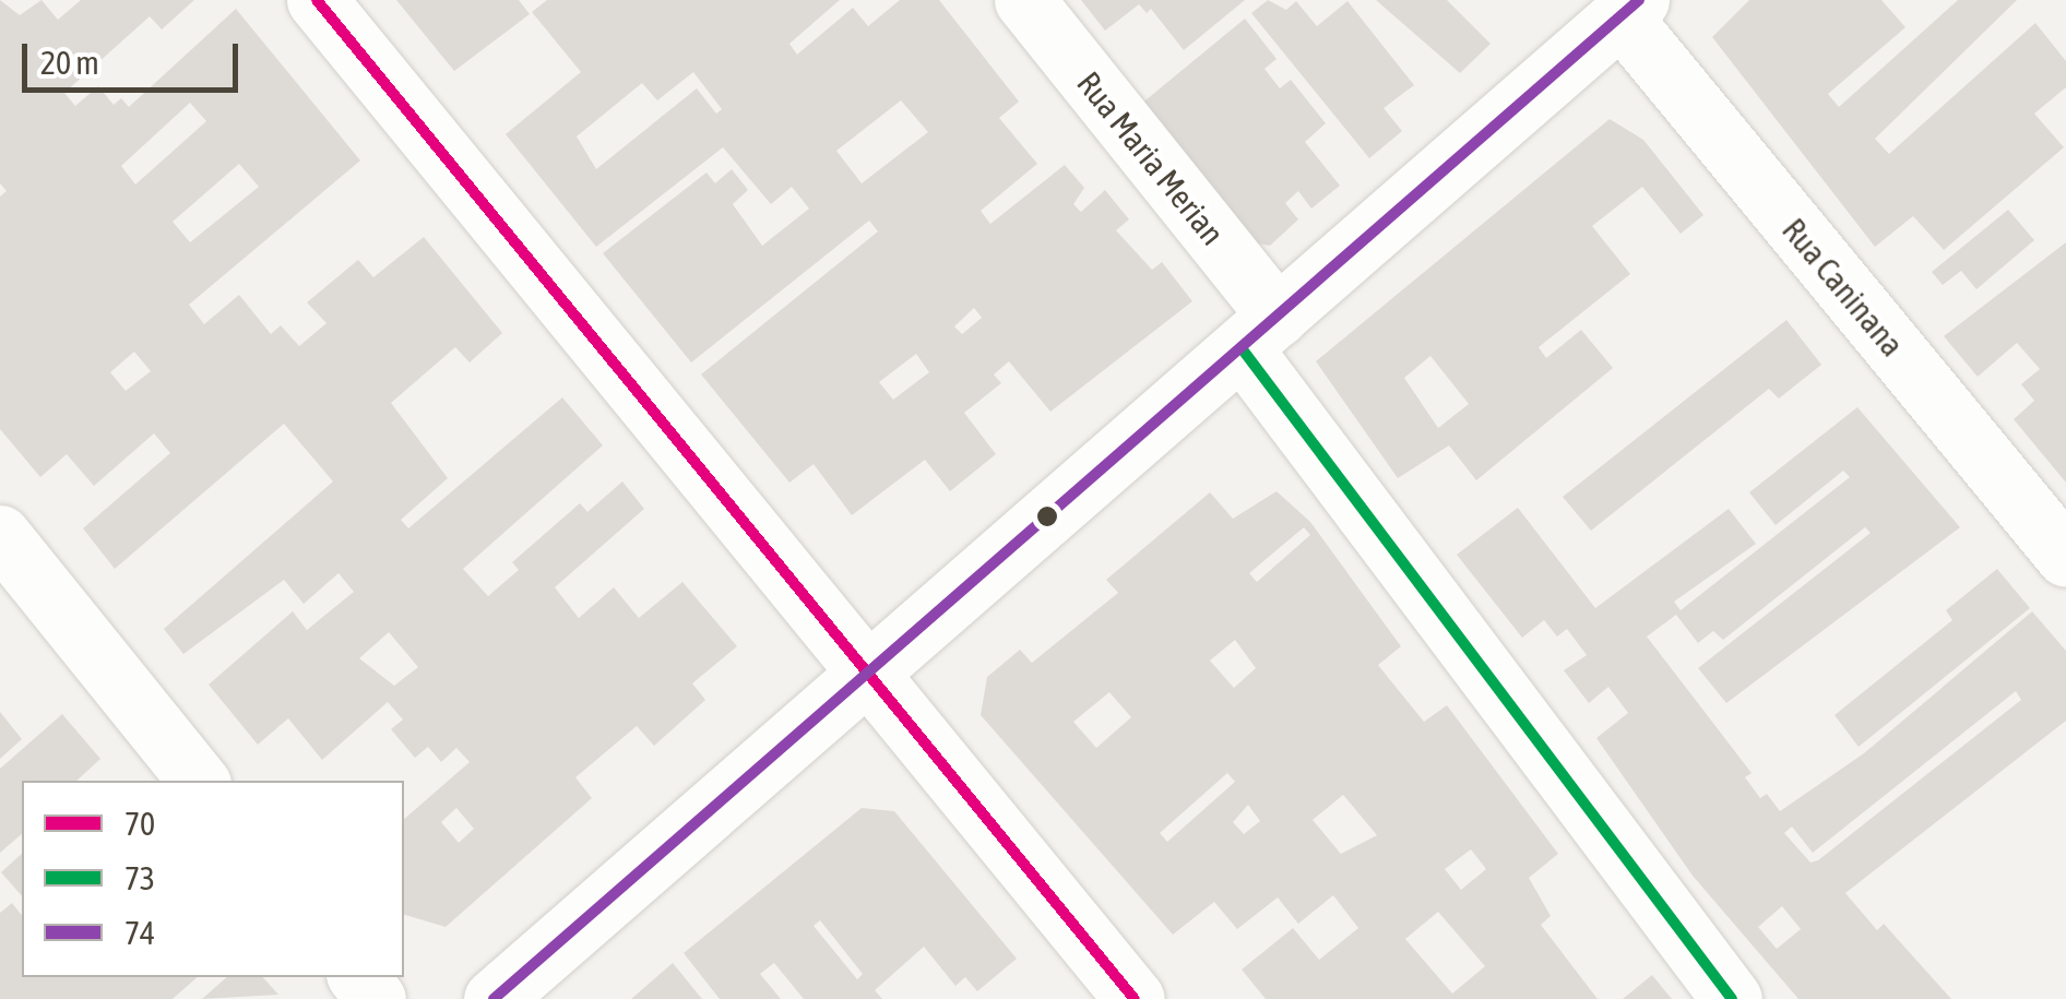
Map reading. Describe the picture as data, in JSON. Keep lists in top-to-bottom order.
{
  "streets": {
    "street": ["Rua Maria Merian", "Rua Caninana"]
  },
  "lines": ["transit line 70", "transit line 74", "transit line 73"],
  "legend": ["70", "73", "74"],
  "scale_bar": "20 m"
}
